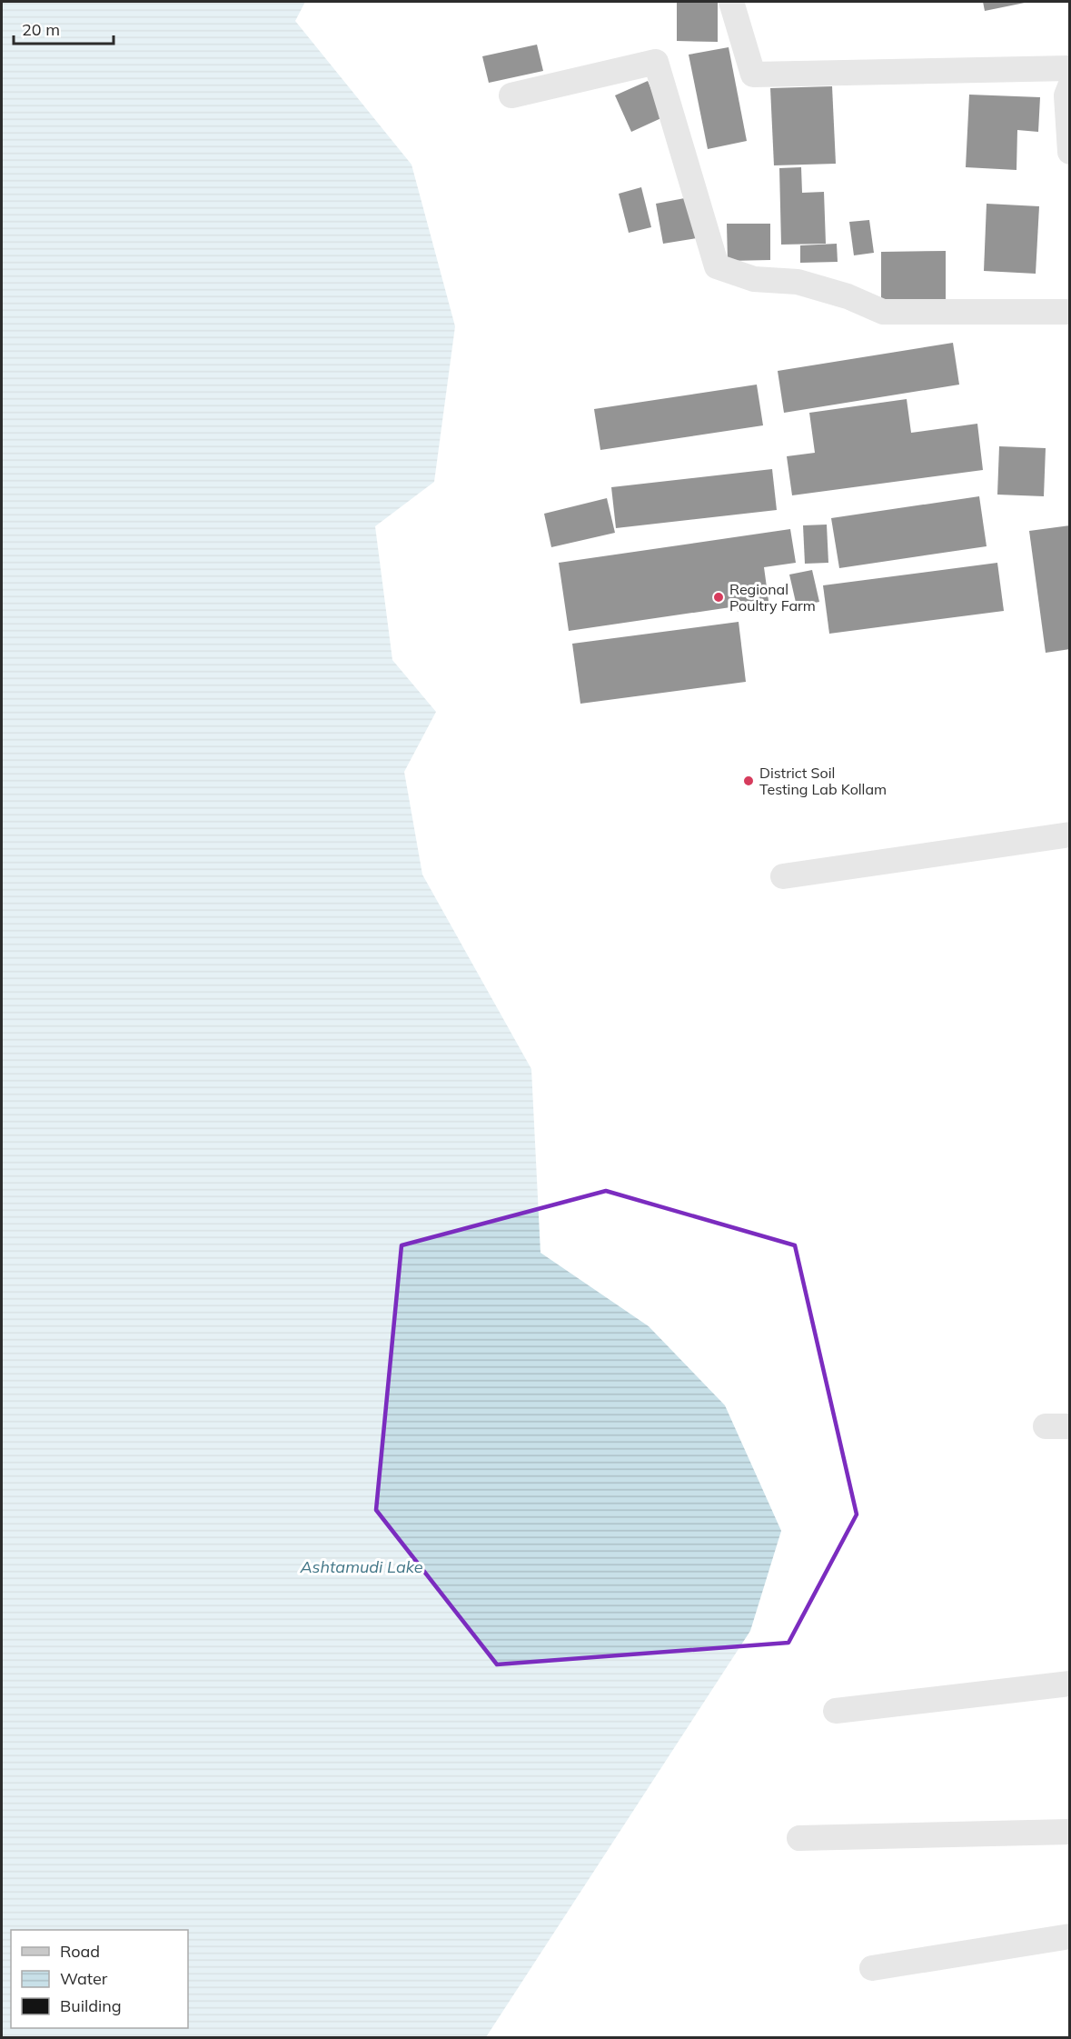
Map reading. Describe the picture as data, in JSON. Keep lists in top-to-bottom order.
{
  "water": ["Ashtamudi Lake"],
  "places": ["Regional Poultry Farm", "District Soil Testing Lab Kollam"],
  "legend": ["Road", "Water", "Building"],
  "scale_bar": "20 m"
}
